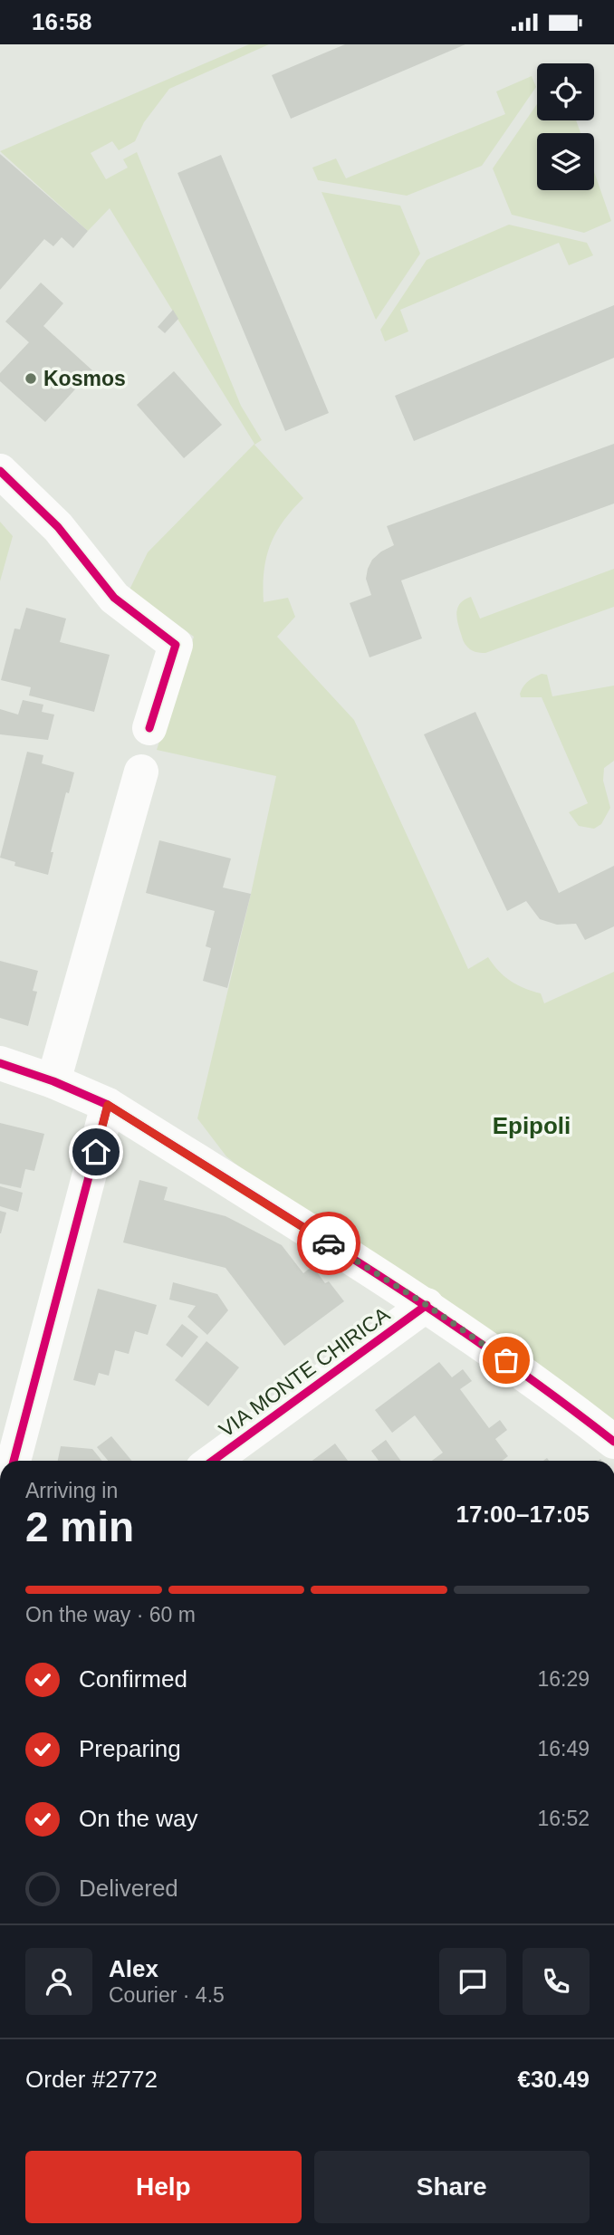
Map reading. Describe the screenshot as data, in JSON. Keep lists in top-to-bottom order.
{
  "streets": {
    "street": ["VIA MONTE CHIRICA"]
  },
  "districts": ["Epipoli"],
  "places": ["Kosmos"],
  "page": {
    "status": "16:58",
    "heading": ["2 min", "Arriving in", "17:00–17:05"],
    "panel": [
      "Alex",
      "Courier · 4.5",
      "Order #2772",
      "€30.49"
    ],
    "bar": "On the way · 60 m",
    "list": [
      ["Confirmed", "16:29"],
      ["Preparing", "16:49"],
      ["On the way", "16:52"],
      "Delivered"
    ],
    "buttons": ["Help", "Share"]
  }
}
